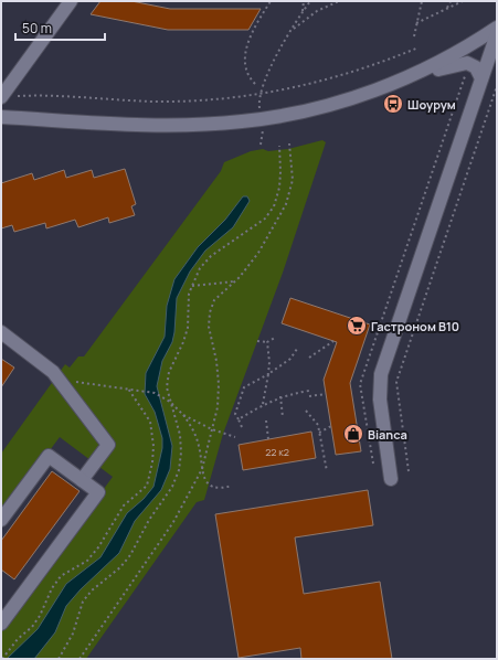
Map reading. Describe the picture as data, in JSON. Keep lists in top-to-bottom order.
{
  "places": {
    "bus stop": ["Шоурум"],
    "supermarket": ["Гастроном B10"],
    "shop": ["Bianca"]
  },
  "house_numbers": ["22 к2"],
  "scale_bar": "50 m"
}
